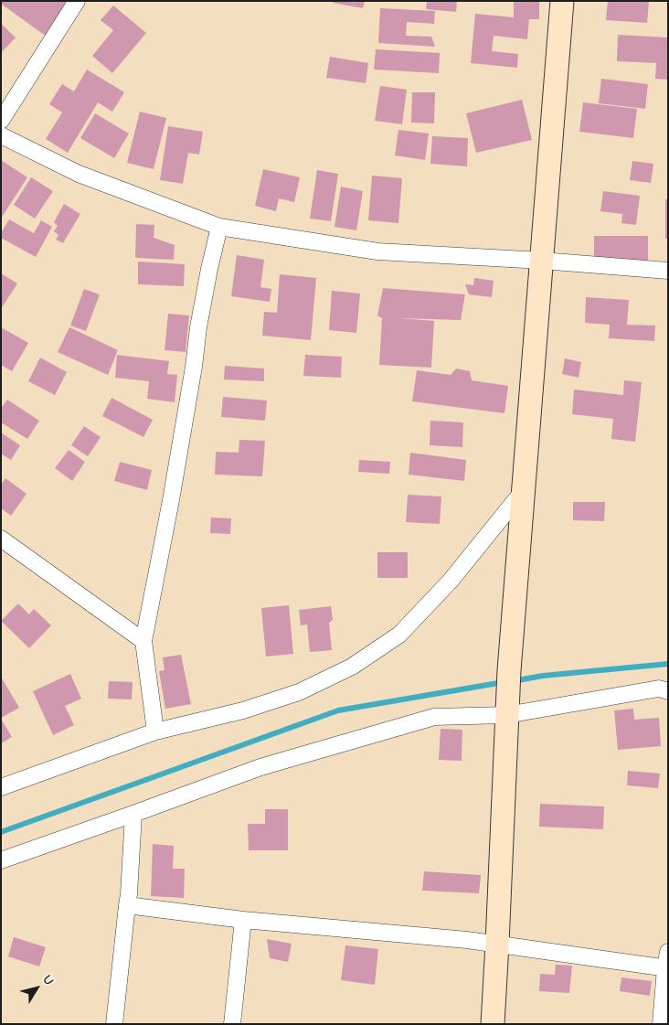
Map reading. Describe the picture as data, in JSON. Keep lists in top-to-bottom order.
{
  "north": "top right"
}
